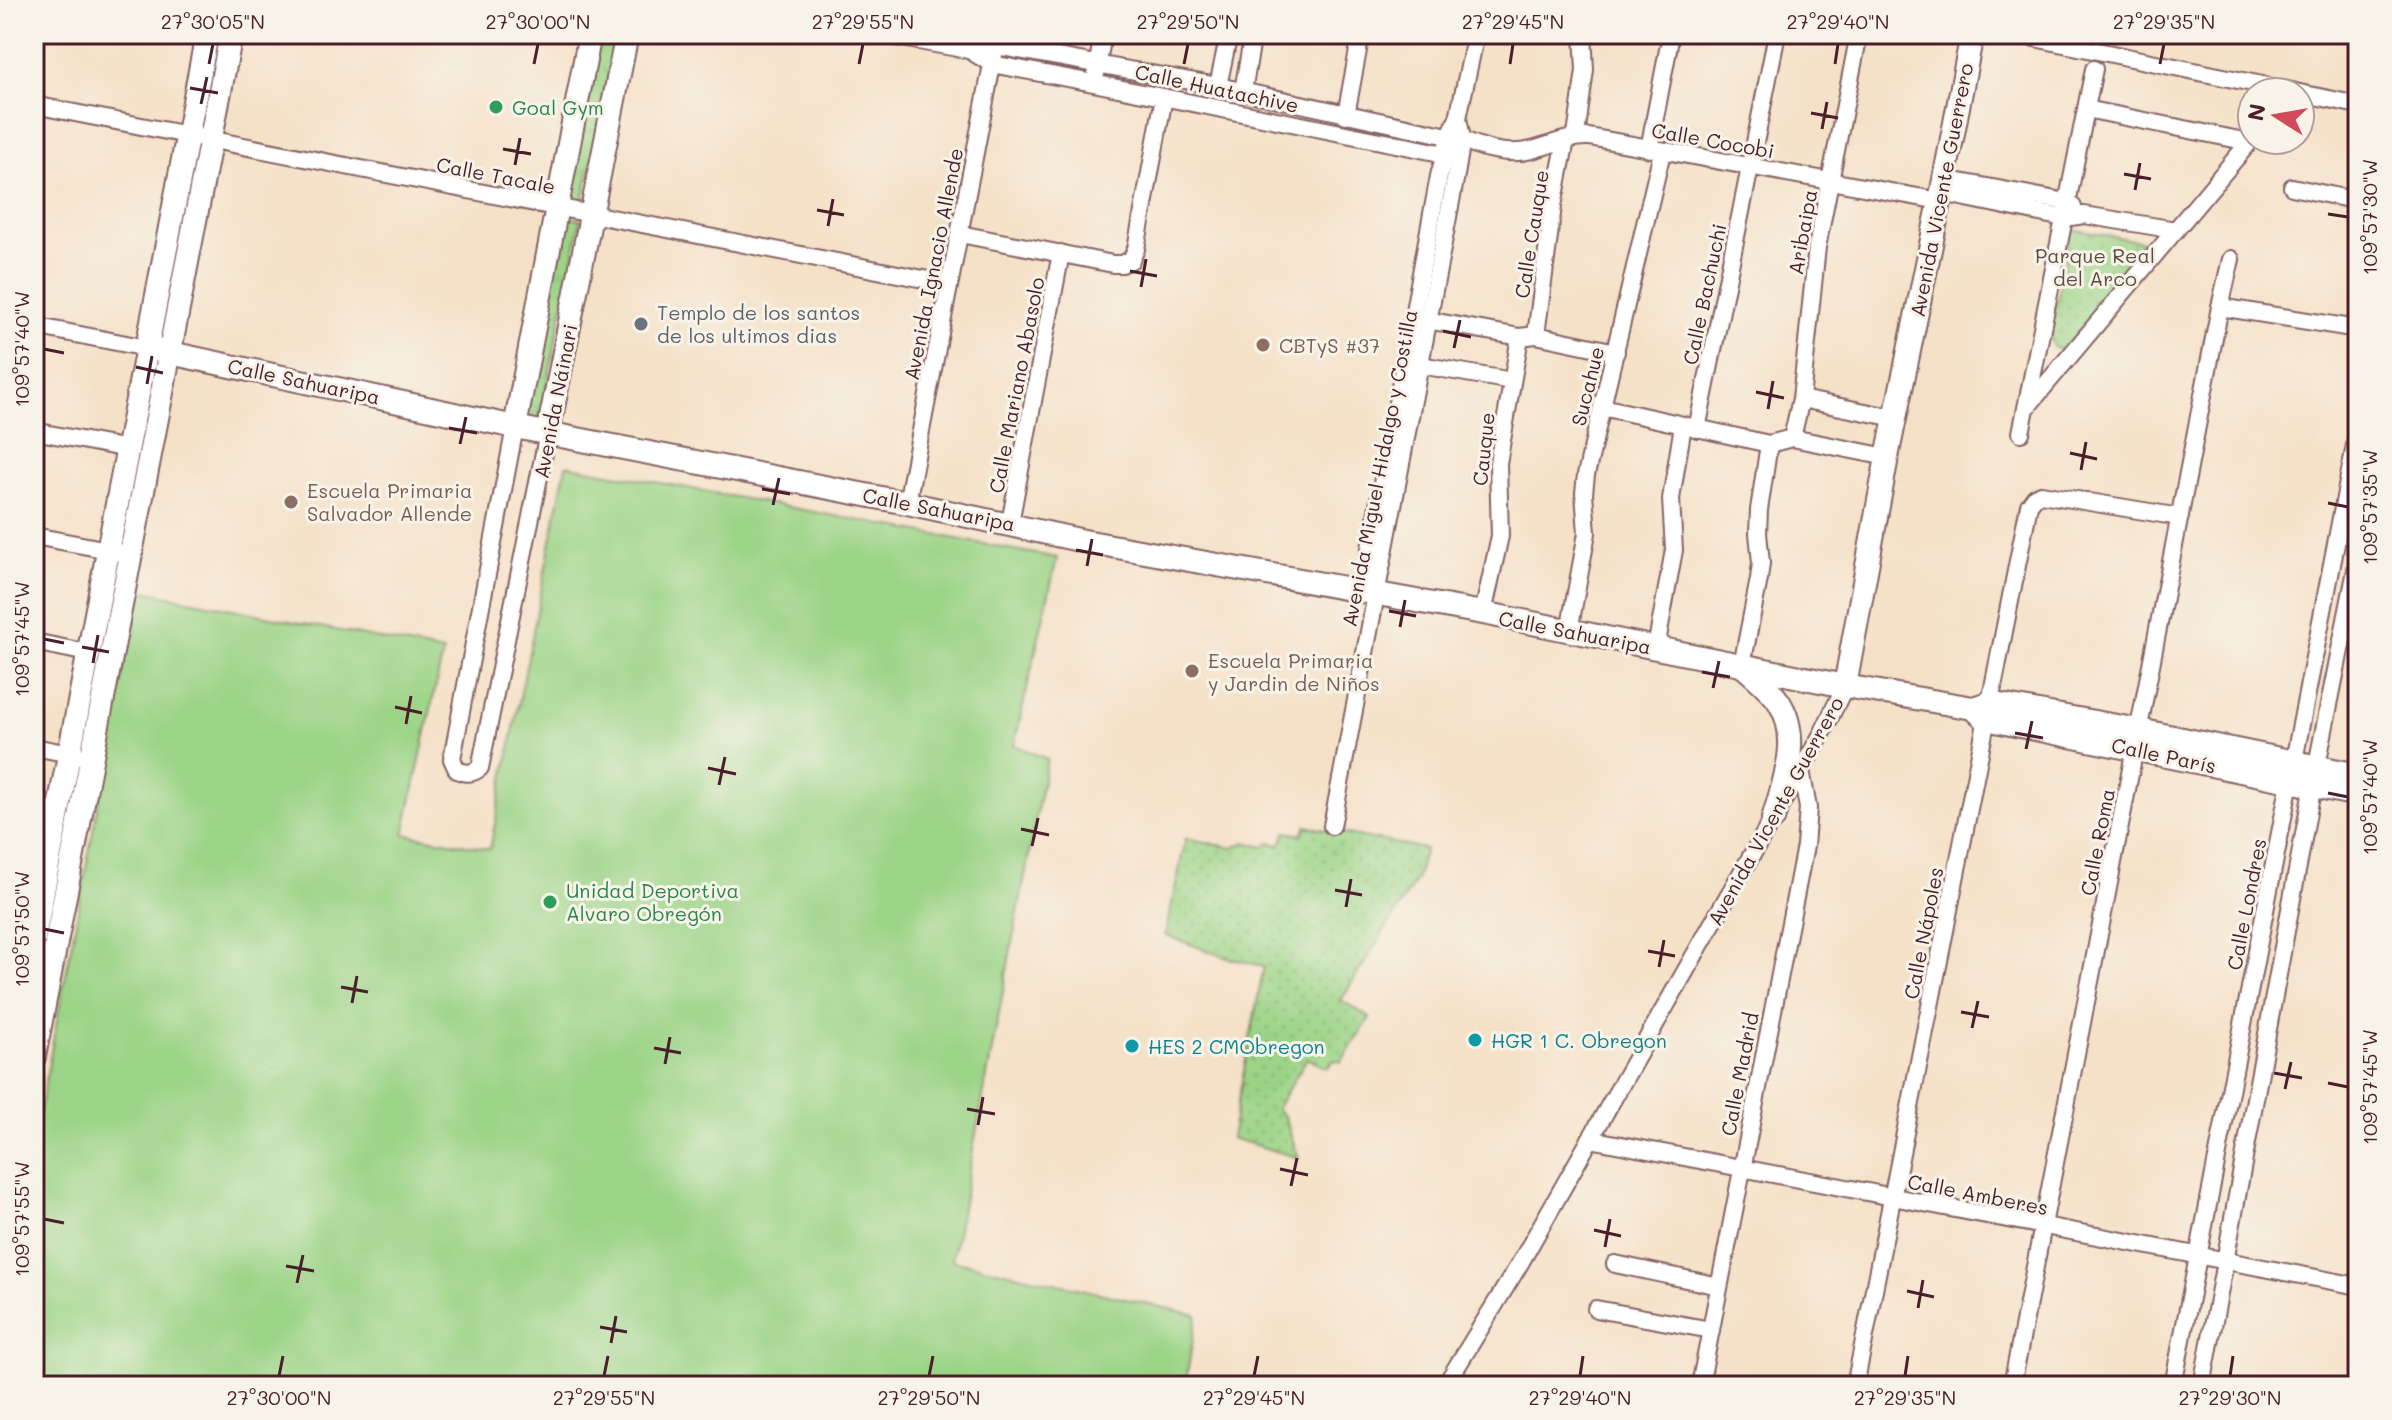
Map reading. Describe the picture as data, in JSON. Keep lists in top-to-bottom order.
{
  "streets": {
    "main road": [
      "Avenida Vicente Guerrero",
      "Calle Sahuaripa",
      "Avenida Náinari",
      "Calle París"
    ],
    "street": [
      "Calle Huatachive",
      "Calle Cocobi",
      "Calle Tacale",
      "Aribaipa",
      "Calle Cauque",
      "Avenida Ignacio Allende",
      "Calle Bachuchi",
      "Calle Mariano Abasolo",
      "Sucahue",
      "Cauque",
      "Avenida Miguel Hidalgo y Costilla",
      "Calle Roma",
      "Calle Londres",
      "Calle Nápoles",
      "Calle Madrid",
      "Calle Amberes"
    ]
  },
  "crossings": [
    ["Calle Huatachive", "Calle Cocobi"],
    ["Calle Huatachive", "Avenida Ignacio Allende"],
    ["Calle Huatachive", "Avenida Miguel Hidalgo y Costilla"],
    ["Calle Cocobi", "Avenida Vicente Guerrero"],
    ["Calle Cocobi", "Aribaipa"],
    ["Calle Cocobi", "Calle Cauque"],
    ["Calle Cocobi", "Calle Bachuchi"],
    ["Calle Cocobi", "Sucahue"],
    ["Calle Cocobi", "Avenida Miguel Hidalgo y Costilla"],
    ["Calle Tacale", "Avenida Ignacio Allende"],
    ["Calle Tacale", "Avenida Náinari"],
    ["Avenida Vicente Guerrero", "Calle Sahuaripa"],
    ["Avenida Vicente Guerrero", "Calle París"],
    ["Avenida Vicente Guerrero", "Calle Madrid"],
    ["Avenida Vicente Guerrero", "Calle Amberes"],
    ["Calle Cauque", "Cauque"],
    ["Avenida Ignacio Allende", "Calle Sahuaripa"],
    ["Calle Bachuchi", "Calle Sahuaripa"],
    ["Calle Sahuaripa", "Calle Mariano Abasolo"],
    ["Calle Sahuaripa", "Sucahue"],
    ["Calle Sahuaripa", "Avenida Náinari"],
    ["Calle Sahuaripa", "Cauque"],
    ["Calle Sahuaripa", "Avenida Miguel Hidalgo y Costilla"],
    ["Calle Sahuaripa", "Calle París"],
    ["Calle París", "Calle Roma"],
    ["Calle París", "Calle Londres"],
    ["Calle París", "Calle Nápoles"],
    ["Calle Roma", "Calle Nápoles"],
    ["Calle Roma", "Calle Amberes"],
    ["Calle Londres", "Calle Amberes"],
    ["Calle Nápoles", "Calle Amberes"],
    ["Calle Madrid", "Calle Amberes"]
  ],
  "parks": ["Parque Real del Arco"],
  "places": [
    "Goal Gym",
    "Templo de los santos de los ultimos dias",
    "CBTyS #37",
    "Escuela Primaria Salvador Allende",
    "Escuela Primaria y Jardin de Niños",
    "Unidad Deportiva Alvaro Obregón",
    "HGR 1 C. Obregon",
    "HES 2 CMObregon"
  ],
  "north": "left",
  "coordinates": [
    "27°30'05\"N",
    "27°30'00\"N",
    "27°29'55\"N",
    "27°29'50\"N",
    "27°29'45\"N",
    "27°29'40\"N",
    "27°29'35\"N",
    "109°57'30\"W",
    "109°57'40\"W",
    "109°57'35\"W",
    "109°57'45\"W",
    "109°57'50\"W",
    "109°57'55\"W",
    "27°29'30\"N"
  ]
}
